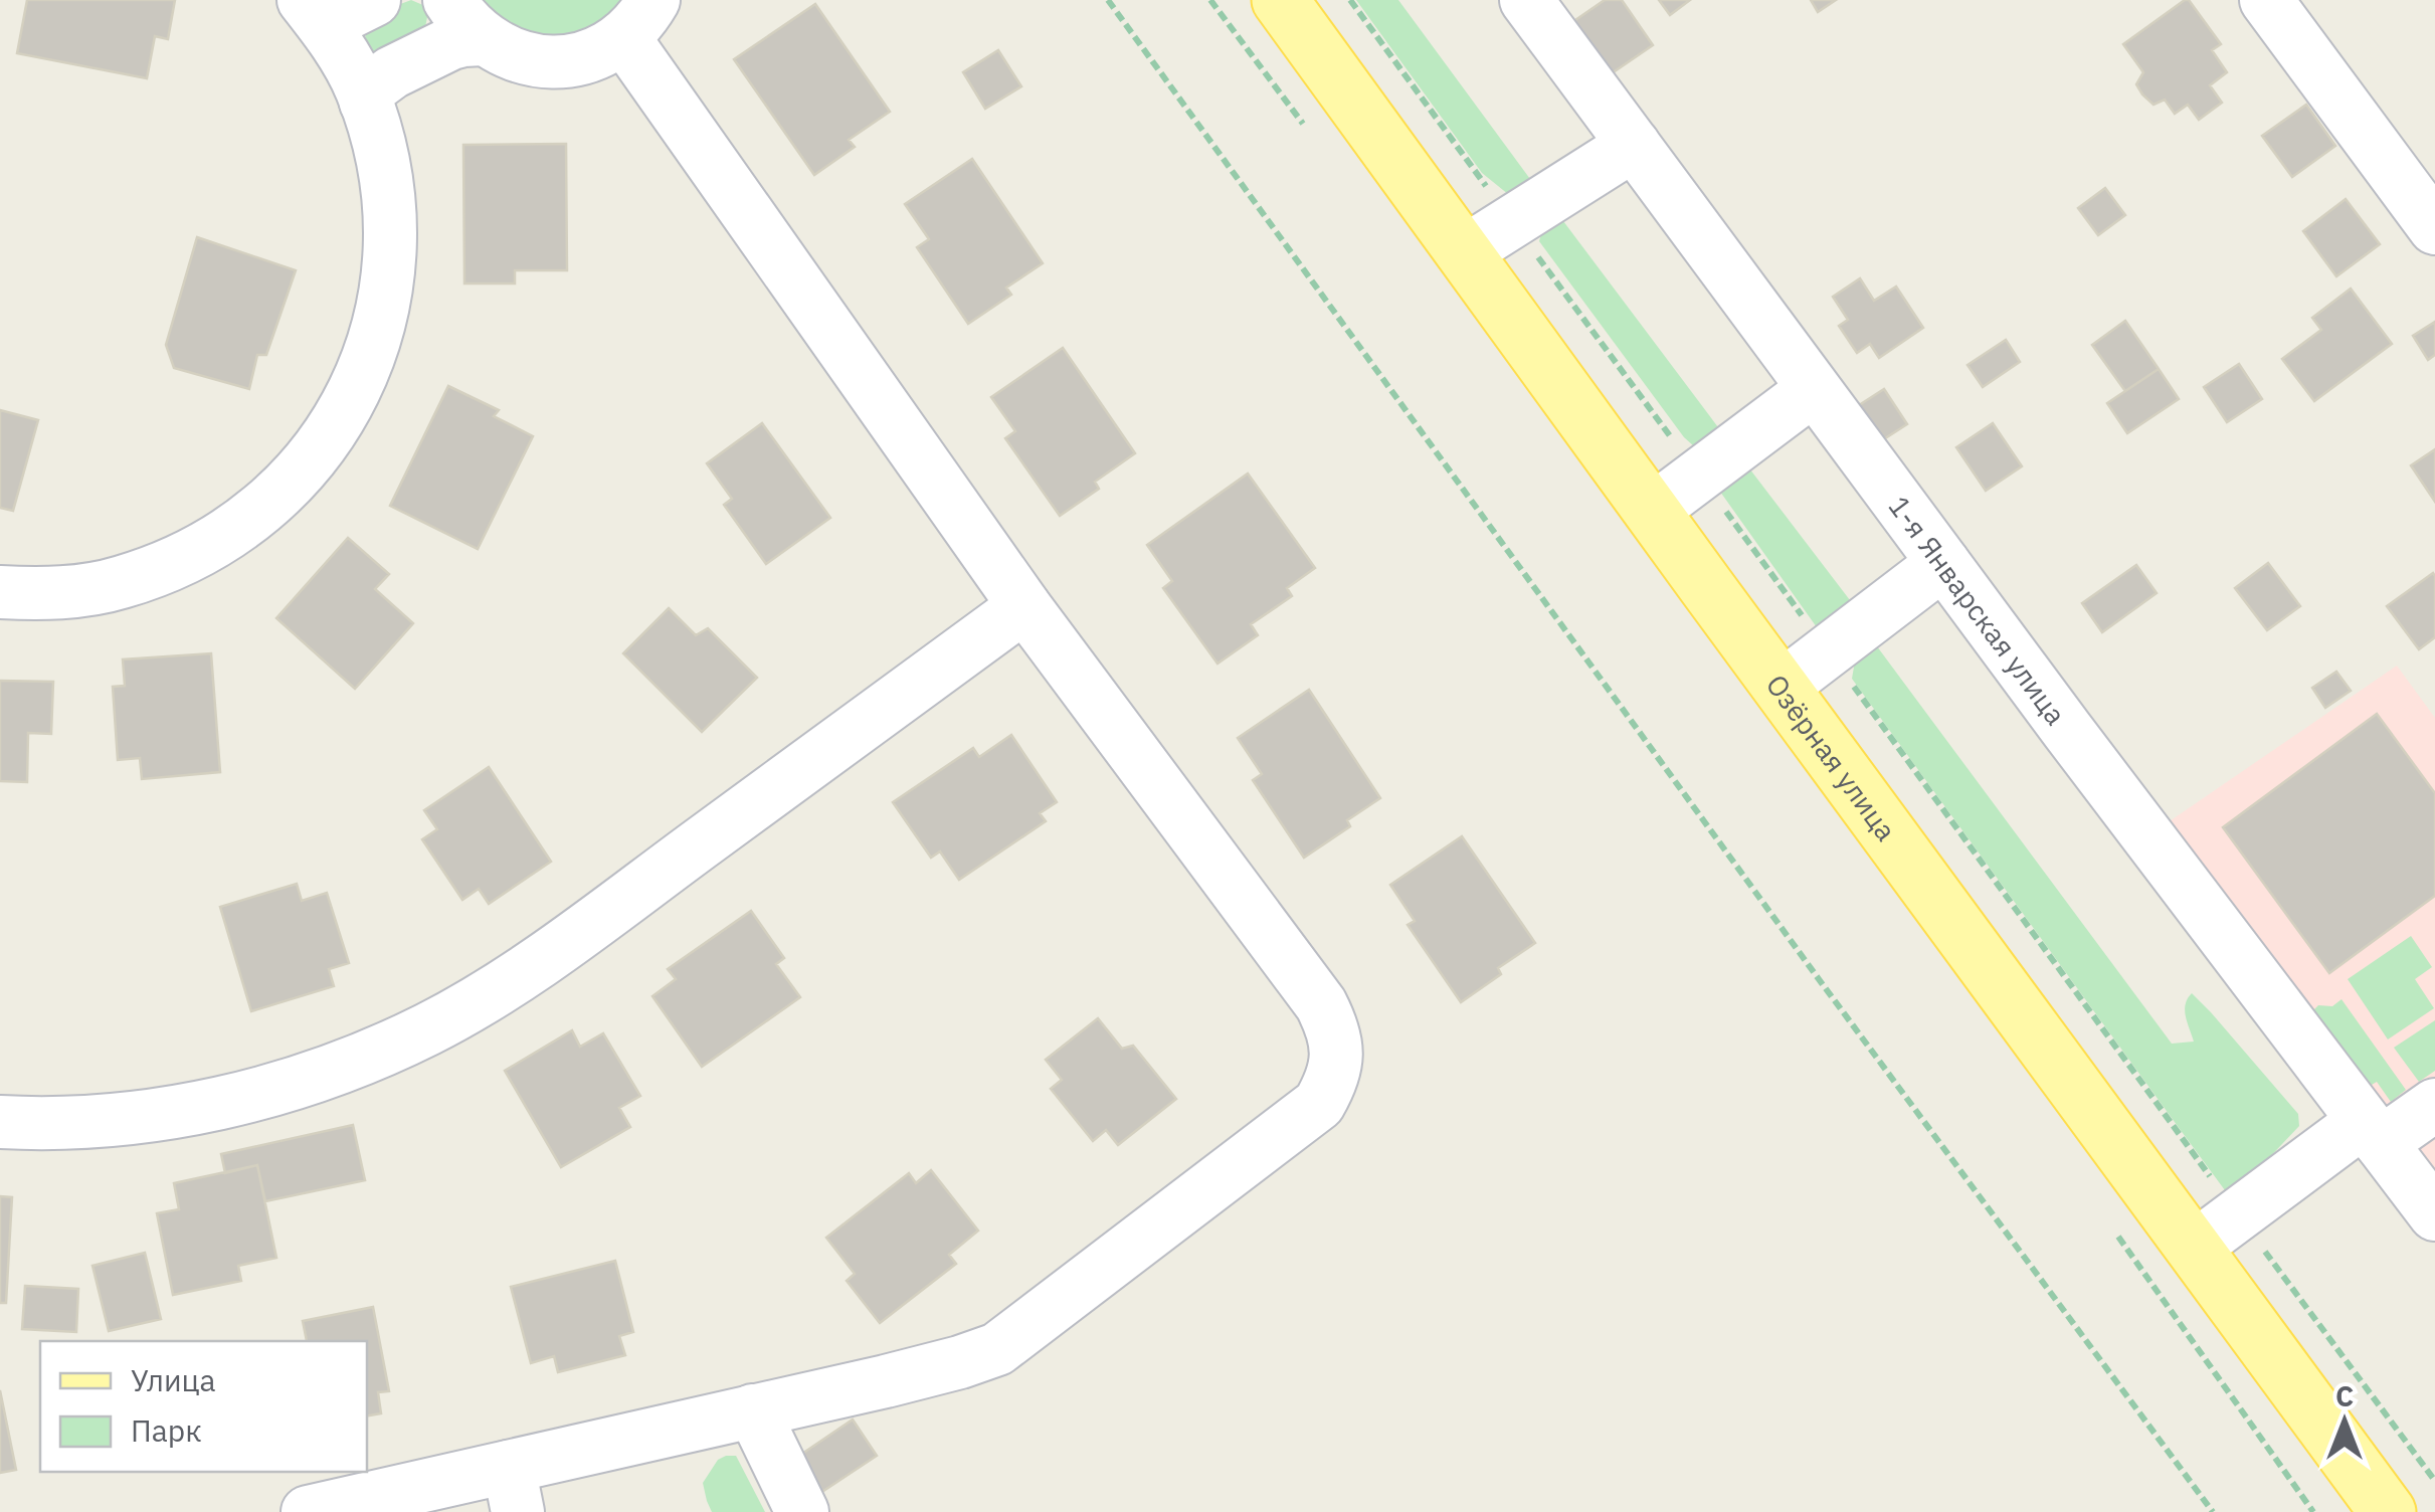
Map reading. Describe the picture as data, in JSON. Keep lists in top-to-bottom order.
{
  "streets": {
    "main road": ["Озёрная улица"],
    "street": ["1-я Январская улица"]
  },
  "legend": ["Улица", "Парк"],
  "north": "top"
}
